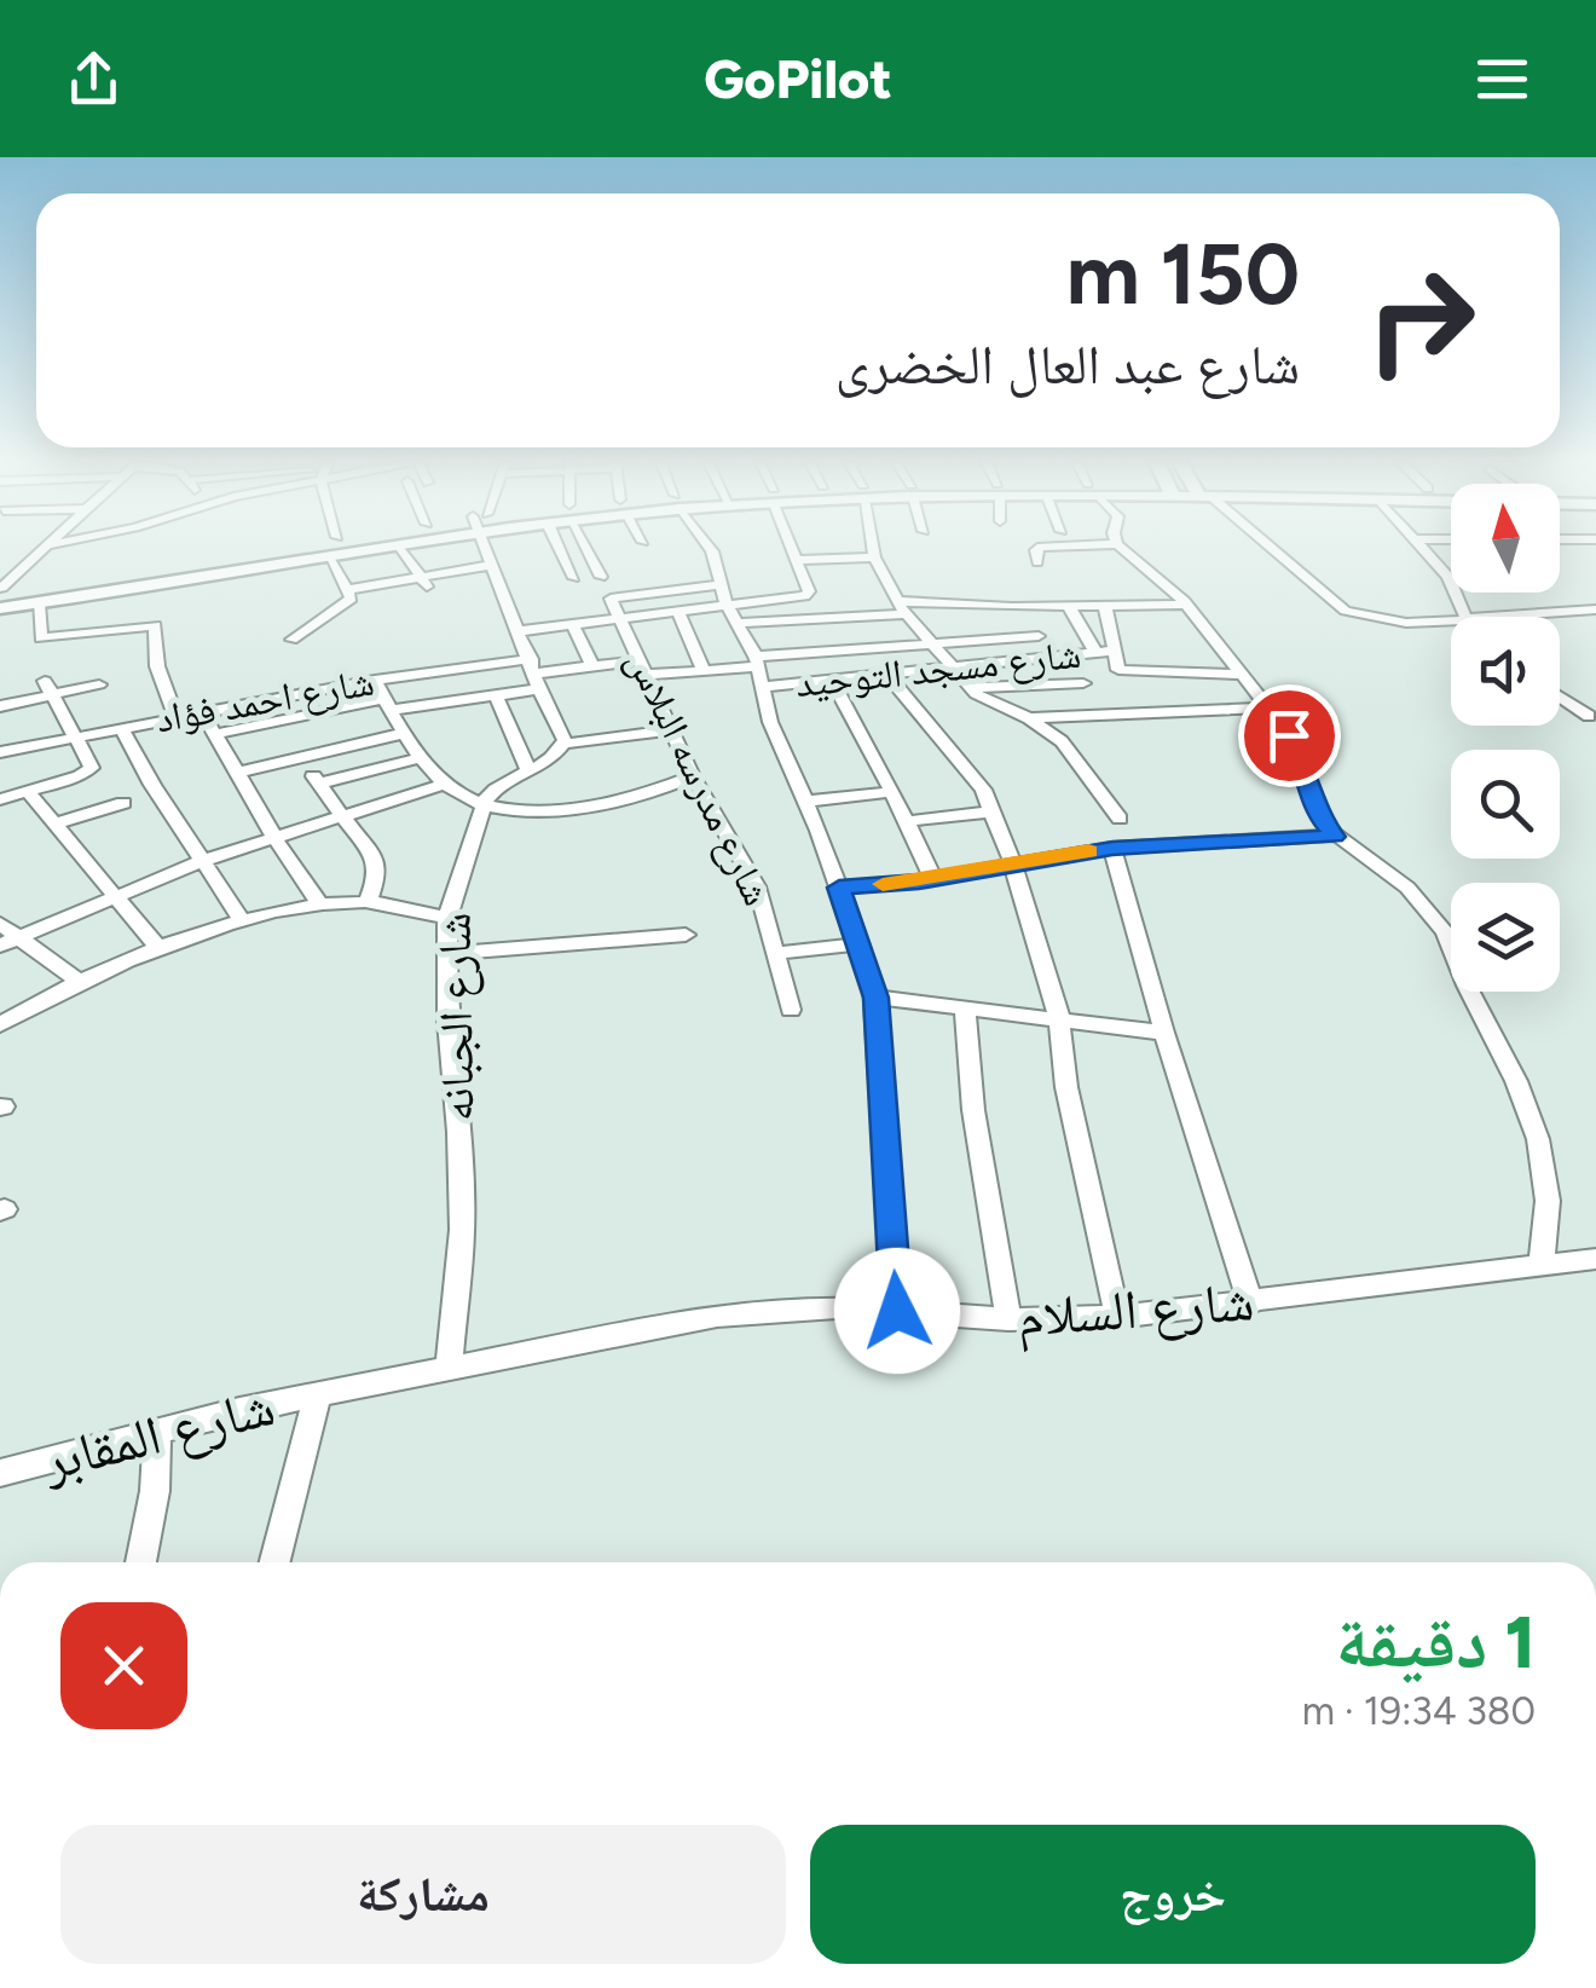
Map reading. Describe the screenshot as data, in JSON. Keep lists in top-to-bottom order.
{
  "streets": {
    "street": [
      "شارع مسجد التوحيد",
      "شارع احمد فؤاد",
      "شارع مدرسه البلاس",
      "شارع الجبانه",
      "شارع السلام",
      "شارع المقابر"
    ]
  },
  "crossings": [
    ["شارع الجبانه", "شارع السلام"],
    ["شارع السلام", "شارع المقابر"]
  ],
  "north": "top",
  "page": {
    "header": "GoPilot",
    "turn": ["150 m", "شارع عبد العال الخضرى"],
    "heading": ["1 دقيقة", "380 m · 19:34"],
    "buttons": ["خروج", "مشاركة"]
  }
}
